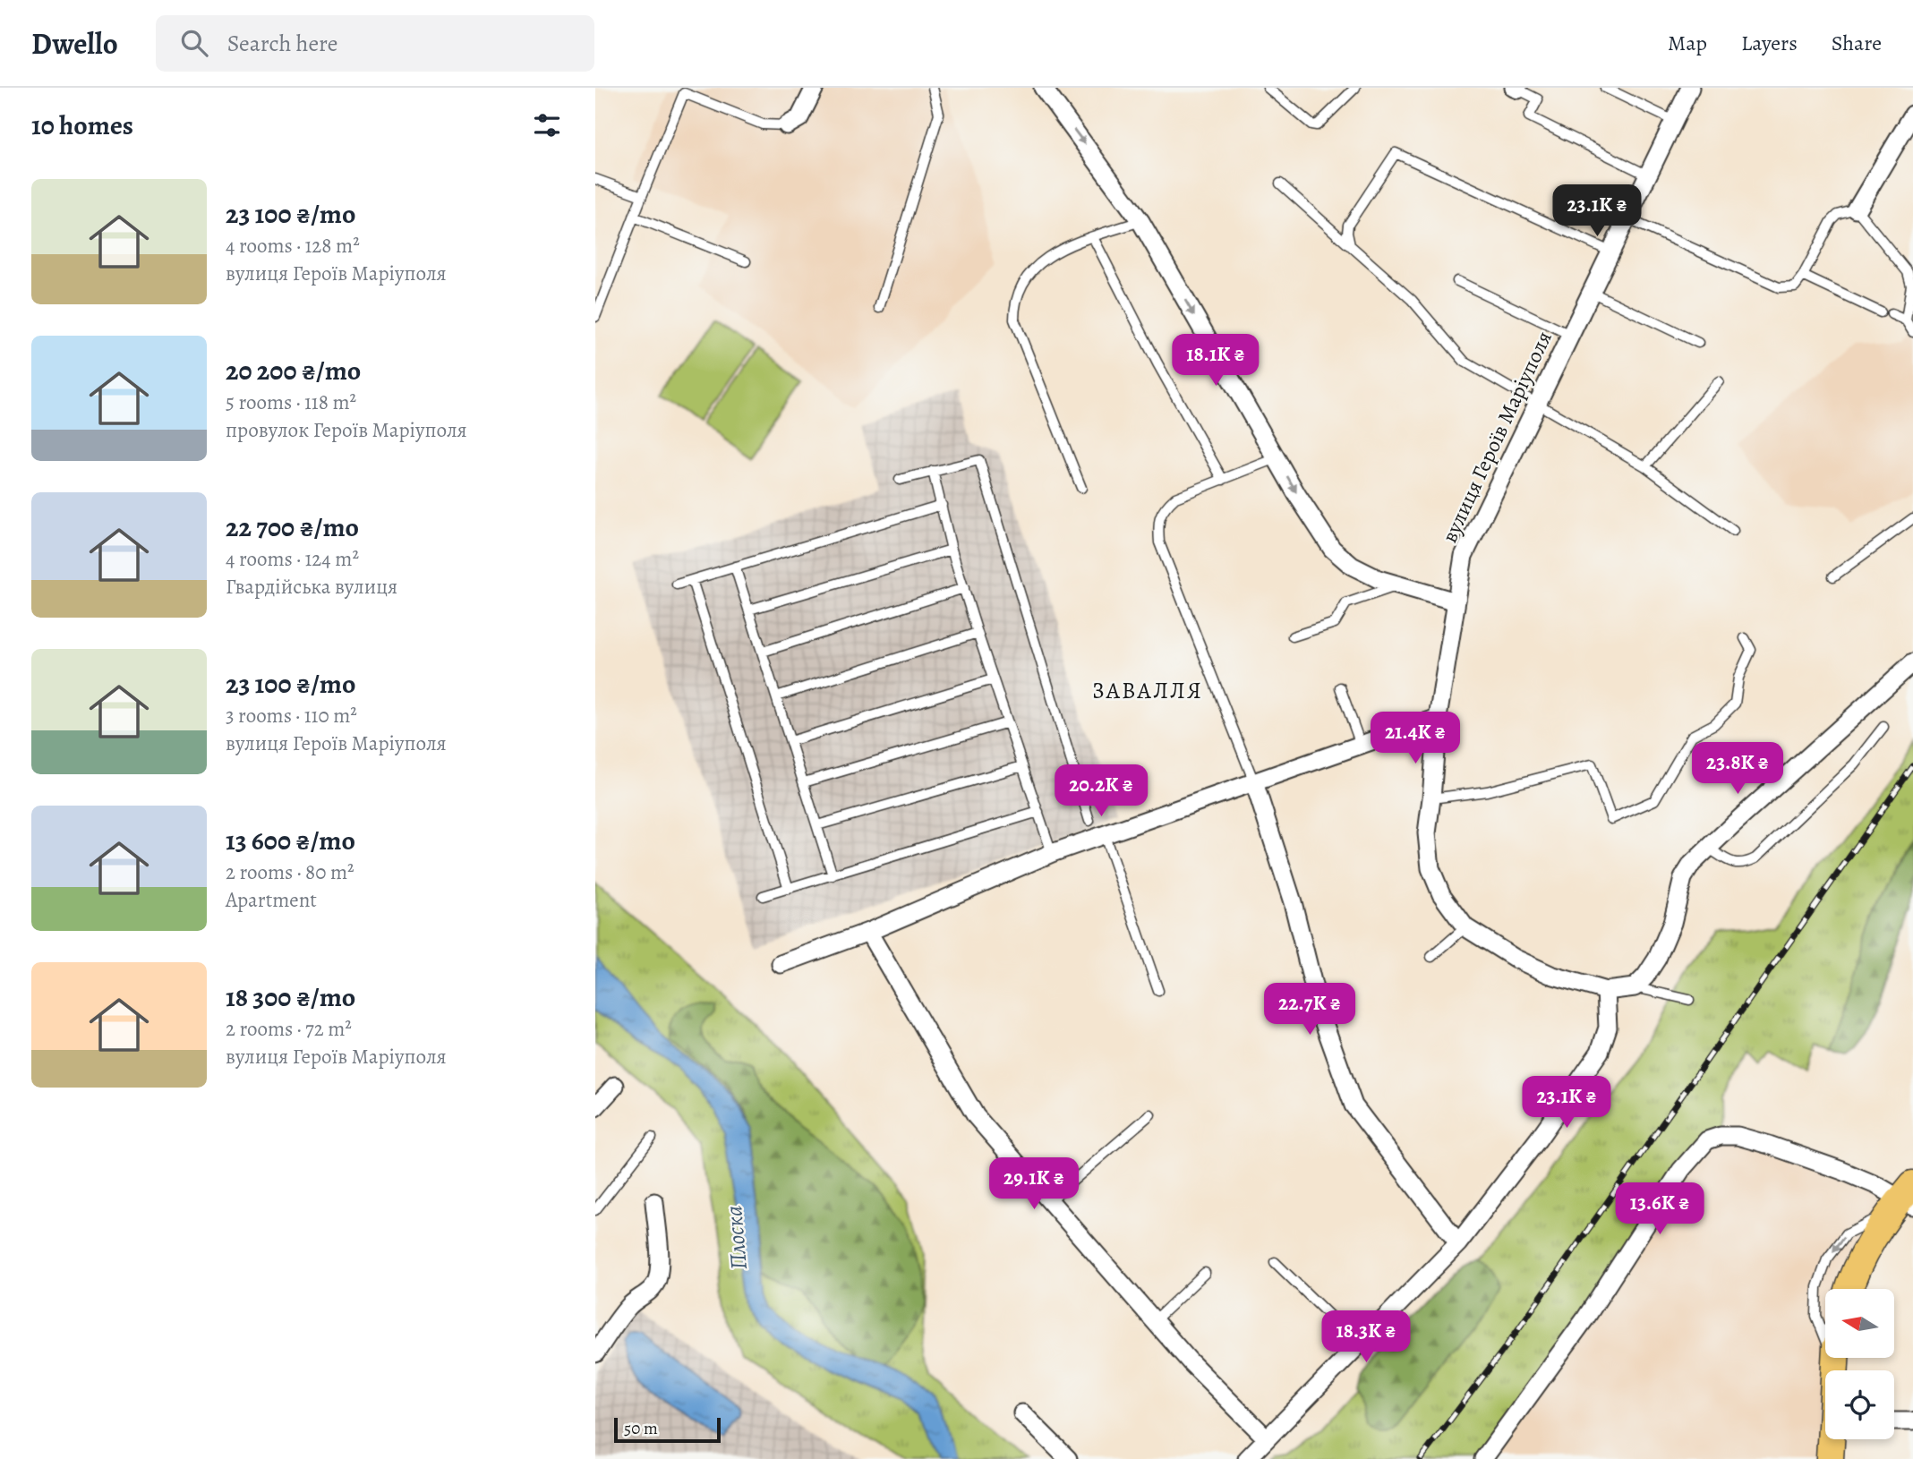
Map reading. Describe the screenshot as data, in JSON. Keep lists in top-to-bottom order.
{
  "streets": {
    "street": ["вулиця Героїв Маріуполя"]
  },
  "districts": ["ЗАВАЛЛЯ"],
  "water": ["Плоска"],
  "scale_bar": "50 m",
  "north": "left",
  "page": {
    "header": "Dwello",
    "search": "Search here",
    "nav": ["Map", "Layers", "Share"],
    "heading": "10 homes",
    "list": [
      {
        "name": "23 100 ₴/mo",
        "note": "4 rooms · 128 m² · вулиця Героїв Маріуполя"
      },
      {
        "name": "20 200 ₴/mo",
        "note": "5 rooms · 118 m² · провулок Героїв Маріуполя"
      },
      {
        "name": "22 700 ₴/mo",
        "note": "4 rooms · 124 m² · Гвардійська вулиця"
      },
      {
        "name": "23 100 ₴/mo",
        "note": "3 rooms · 110 m² · вулиця Героїв Маріуполя"
      },
      {
        "name": "13 600 ₴/mo",
        "note": "2 rooms · 80 m² · Apartment"
      },
      {
        "name": "18 300 ₴/mo",
        "note": "2 rooms · 72 m² · вулиця Героїв Маріуполя"
      }
    ],
    "price": [
      "23.1K ₴",
      "18.1K ₴",
      "21.4K ₴",
      "23.8K ₴",
      "20.2K ₴",
      "22.7K ₴",
      "23.1K ₴",
      "29.1K ₴",
      "13.6K ₴",
      "18.3K ₴"
    ],
    "scale": "50 m"
  }
}
